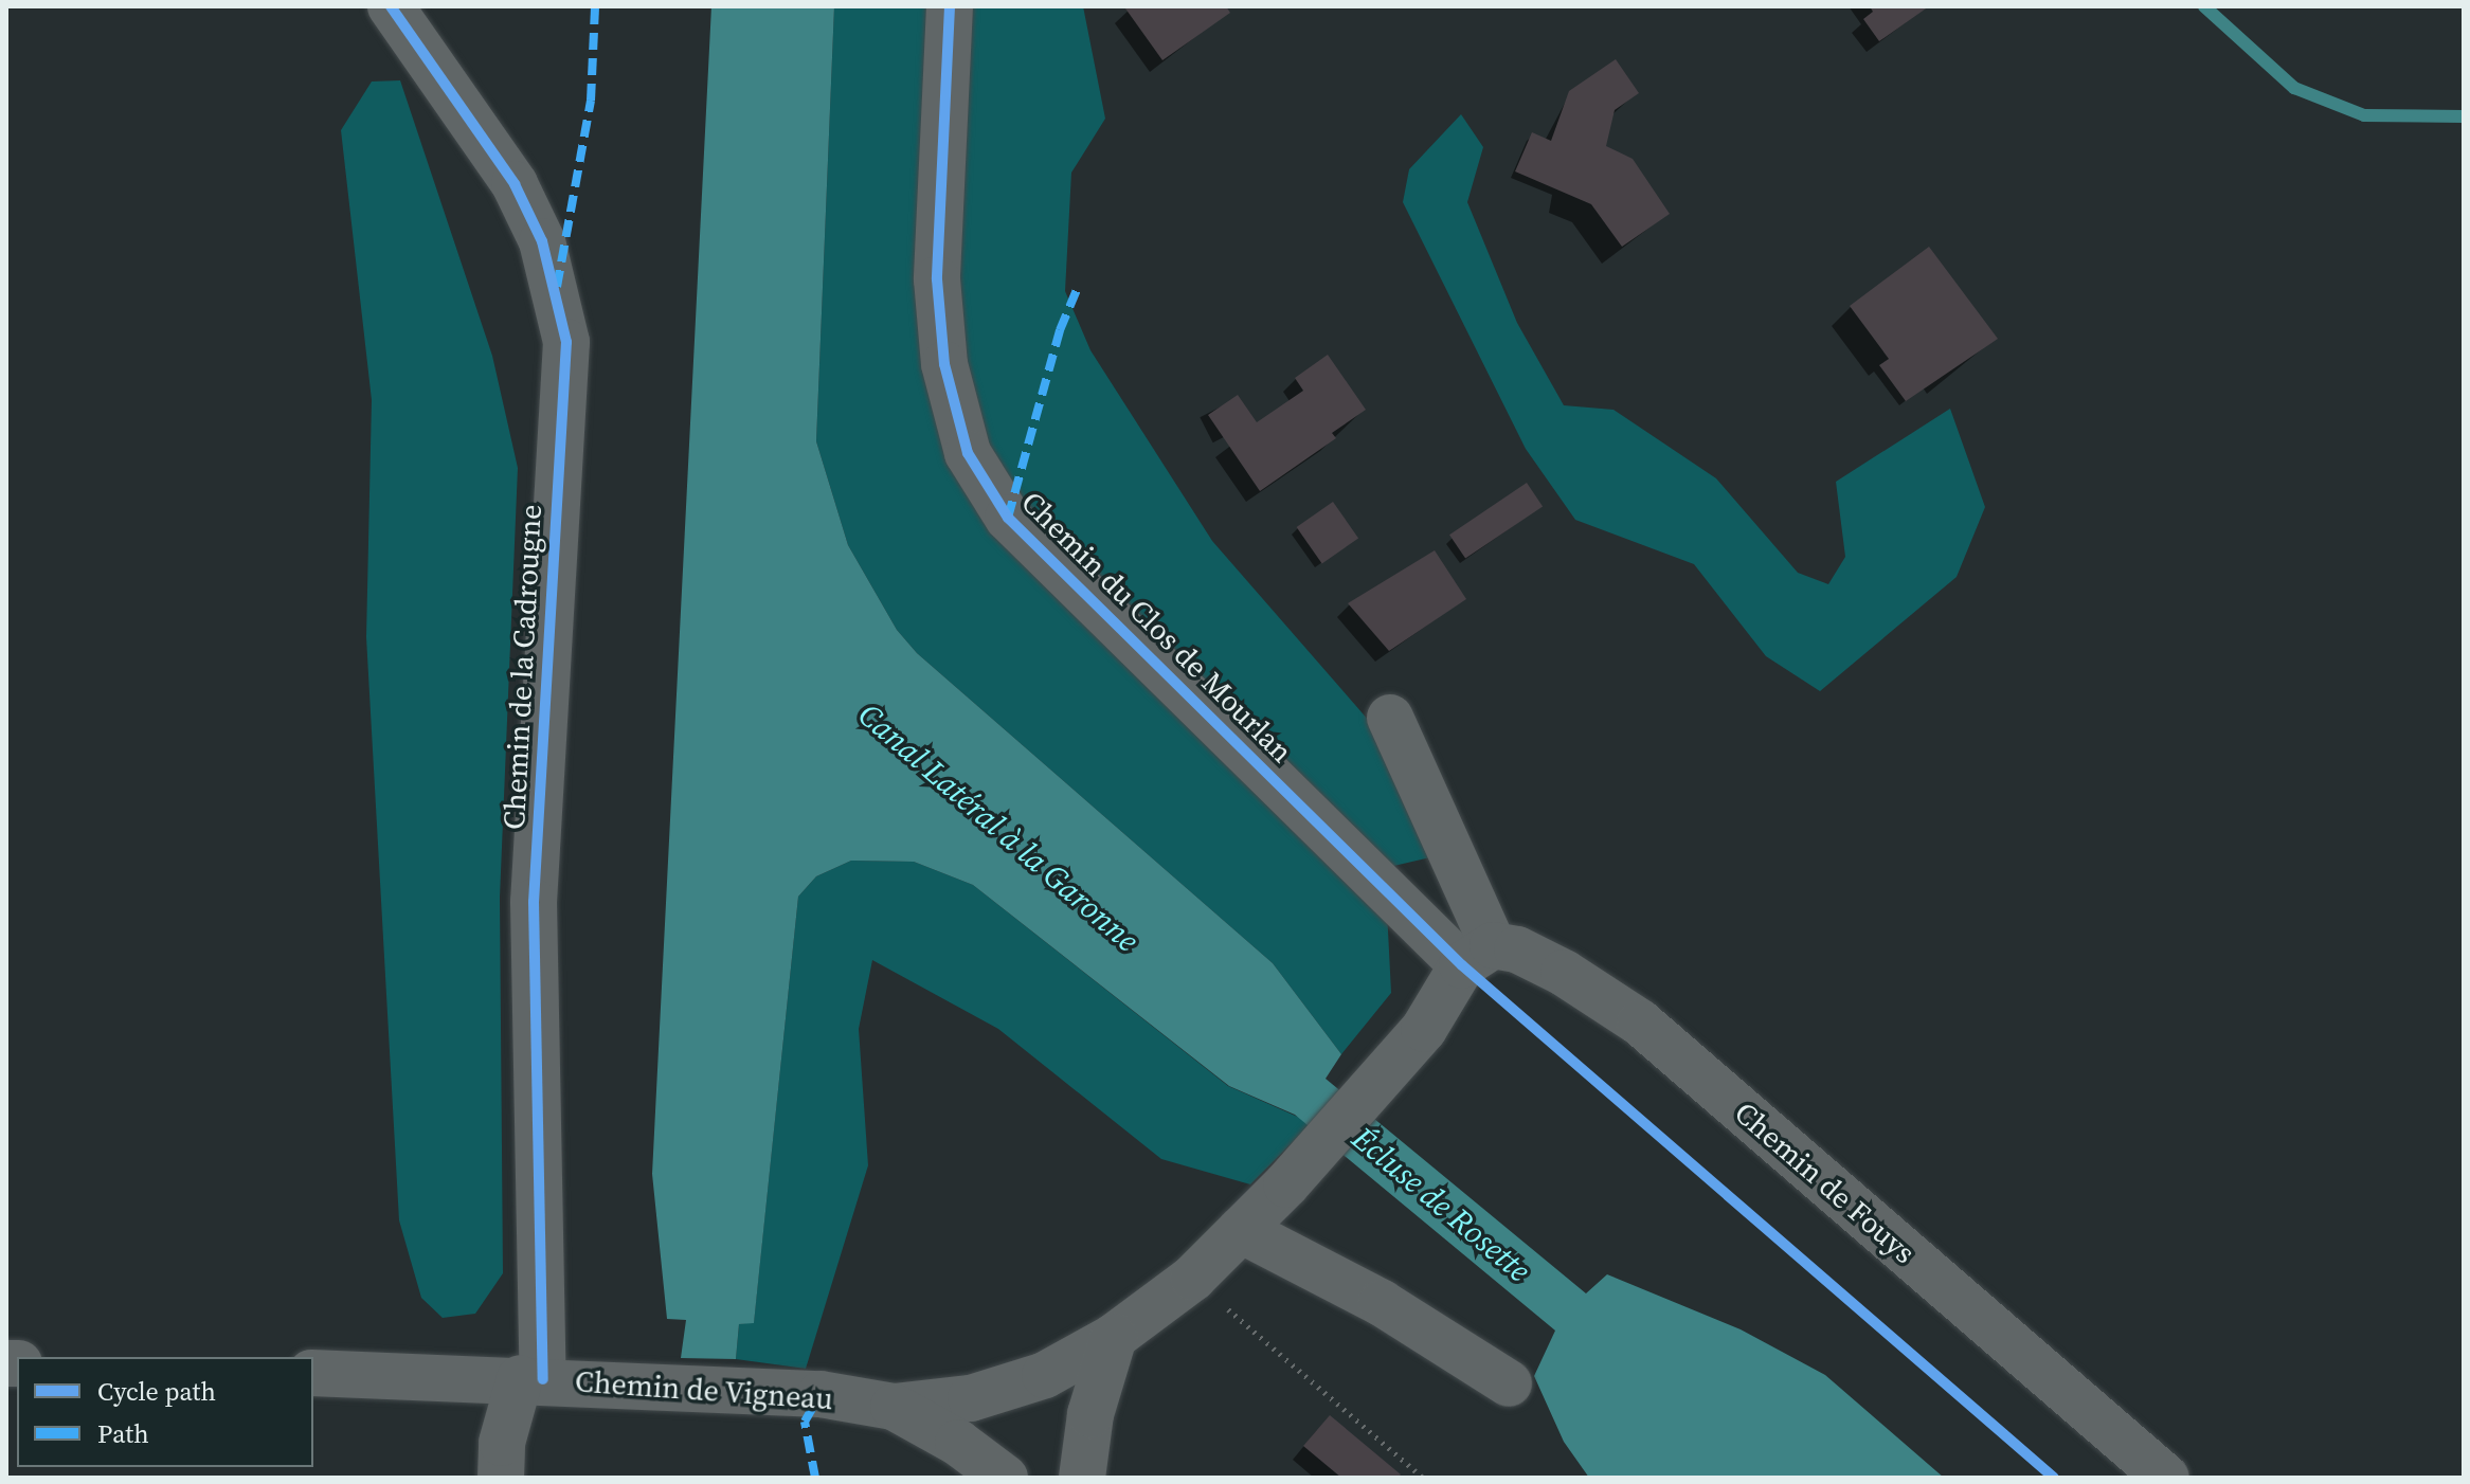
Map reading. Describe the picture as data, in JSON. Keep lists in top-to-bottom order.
{
  "streets": {
    "street": [
      "Chemin du Clos de Mourlan",
      "Chemin de la Cadrougne",
      "Chemin de Fouys",
      "Chemin de Vigneau"
    ]
  },
  "crossings": [
    ["Chemin du Clos de Mourlan", "Chemin de Fouys"],
    ["Chemin de la Cadrougne", "Chemin de Vigneau"]
  ],
  "water": ["Canal Latéral à la Garonne", "Écluse de Rosette"],
  "legend": ["Cycle path", "Path"]
}
